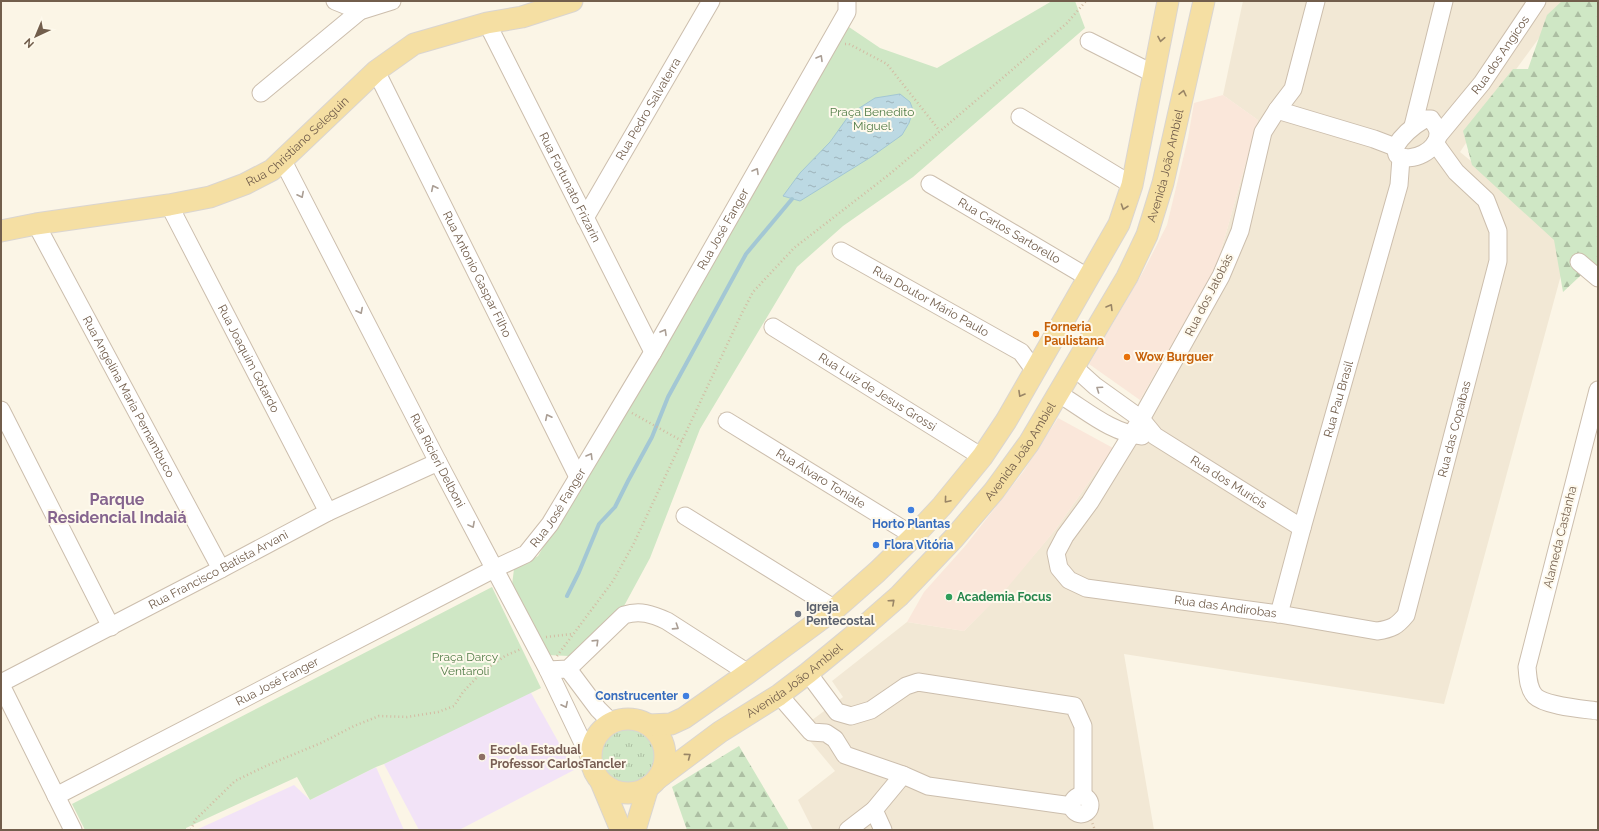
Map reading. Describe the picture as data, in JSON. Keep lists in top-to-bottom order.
{
  "streets": {
    "main road": ["Rua Christiano Seleguin", "Avenida João Ambiel"],
    "street": [
      "Rua dos Angicos",
      "Rua Pedro Salvaterra",
      "Rua Fortunato Frizarin",
      "Rua José Fanger",
      "Rua Carlos Sartorello",
      "Rua Antonio Gaspar Filho",
      "Rua dos Jatobás",
      "Rua Doutor Mário Paulo",
      "Rua Joaquim Gotardo",
      "Rua Luiz de Jesus Grossi",
      "Rua Angelina Maria Pernambuco",
      "Rua Pau Brasil",
      "Rua das Copaíbas",
      "Rua Ricieri Delboni",
      "Rua Álvaro Toniate",
      "Rua dos Muricis",
      "Alameda Castanha",
      "Rua Francisco Batista Arvani",
      "Rua das Andirobas"
    ]
  },
  "crossings": [
    ["Rua dos Angicos", "Rua Pau Brasil"],
    ["Rua Pedro Salvaterra", "Rua Fortunato Frizarin"],
    ["Rua Christiano Seleguin", "Rua Fortunato Frizarin"],
    ["Rua Christiano Seleguin", "Rua Antonio Gaspar Filho"],
    ["Rua Christiano Seleguin", "Rua Joaquim Gotardo"],
    ["Rua Christiano Seleguin", "Rua Angelina Maria Pernambuco"],
    ["Rua Christiano Seleguin", "Rua Ricieri Delboni"],
    ["Avenida João Ambiel", "Rua Doutor Mário Paulo"],
    ["Avenida João Ambiel", "Rua Ricieri Delboni"],
    ["Avenida João Ambiel", "Rua dos Muricis"],
    ["Rua Fortunato Frizarin", "Rua José Fanger"],
    ["Rua José Fanger", "Rua Antonio Gaspar Filho"],
    ["Rua José Fanger", "Rua Ricieri Delboni"],
    ["Rua dos Jatobás", "Rua dos Muricis"],
    ["Rua dos Jatobás", "Rua das Andirobas"],
    ["Rua Doutor Mário Paulo", "Rua dos Muricis"],
    ["Rua Joaquim Gotardo", "Rua Francisco Batista Arvani"],
    ["Rua Angelina Maria Pernambuco", "Rua Francisco Batista Arvani"],
    ["Rua Pau Brasil", "Rua dos Muricis"],
    ["Rua Pau Brasil", "Rua das Andirobas"],
    ["Rua das Copaíbas", "Rua das Andirobas"],
    ["Rua Ricieri Delboni", "Rua Francisco Batista Arvani"]
  ],
  "one_way": ["Rua José Fanger", "Rua Antonio Gaspar Filho", "Rua Ricieri Delboni"],
  "districts": ["Parque Residencial Indaiá"],
  "parks": ["Praça Benedito Miguel", "Praça Darcy Ventaroli"],
  "places": [
    "Forneria Paulistana",
    "Wow Burguer",
    "Horto Plantas",
    "Flora Vitória",
    "Academia Focus",
    "Igreja Pentecostal",
    "Construcenter",
    "Escola Estadual Professor CarlosTancler"
  ],
  "north": "bottom left"
}
